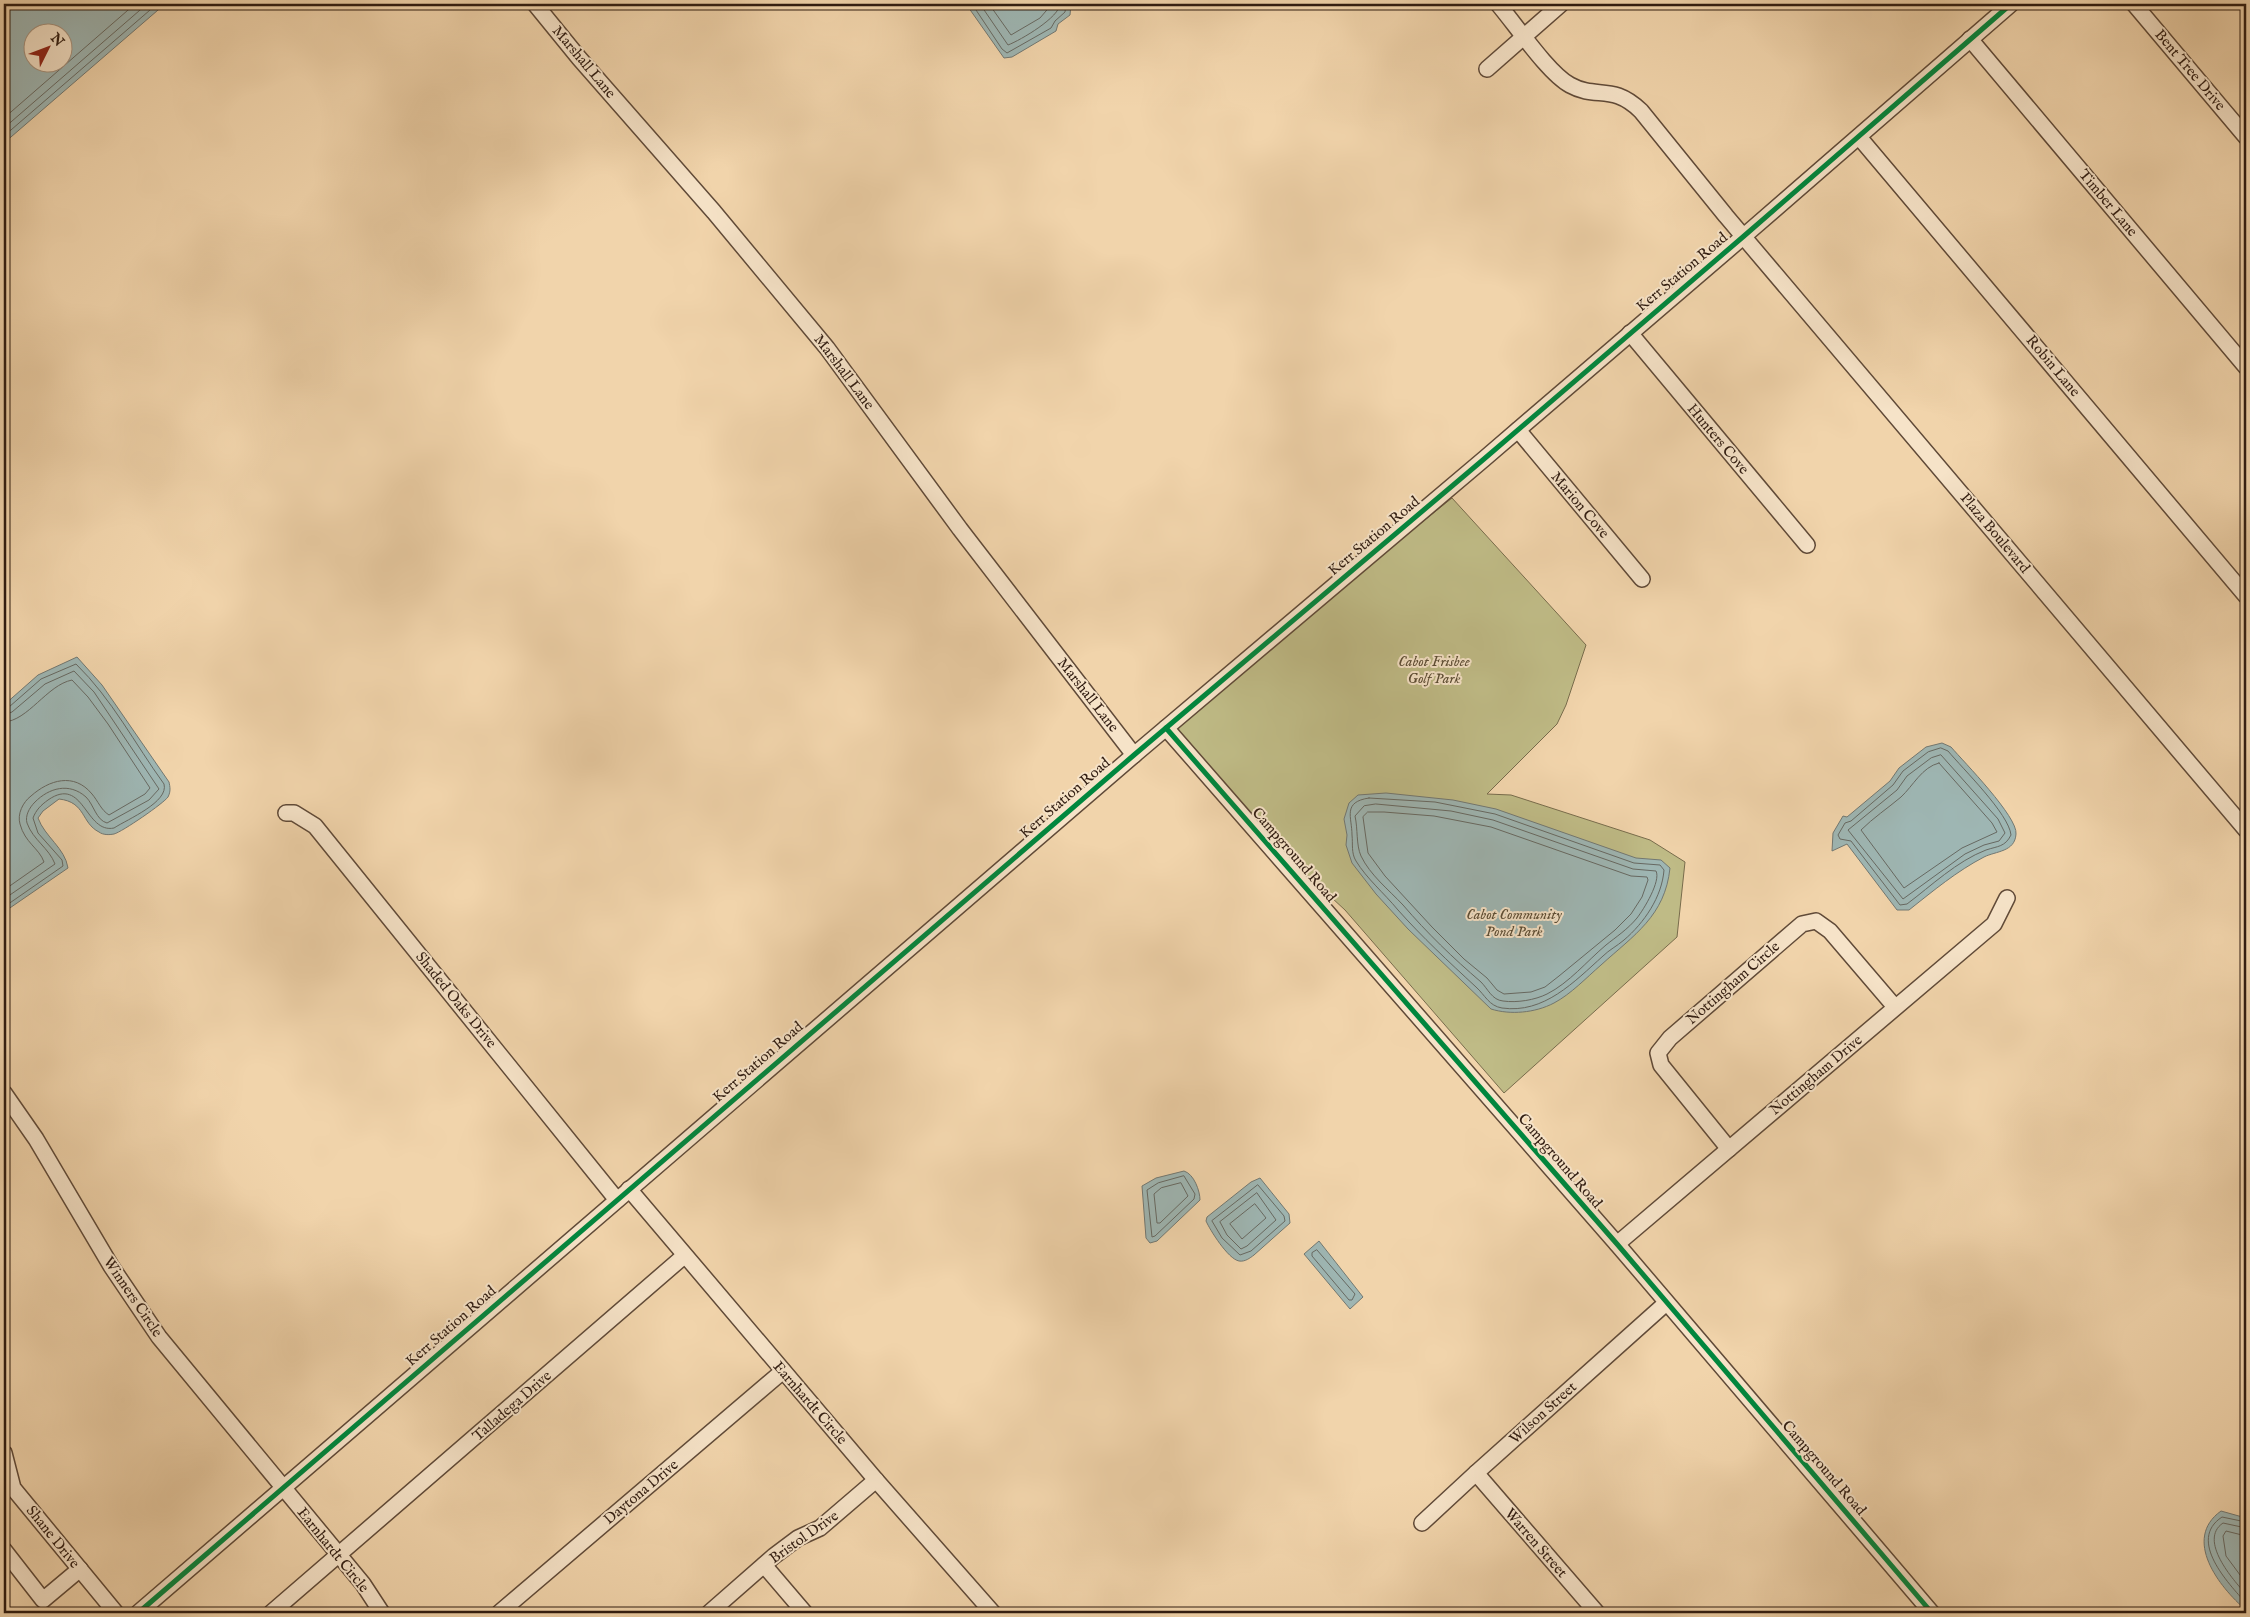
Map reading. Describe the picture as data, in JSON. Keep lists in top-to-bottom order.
{
  "streets": {
    "street": [
      "Marshall Lane",
      "Bent Tree Drive",
      "Timber Lane",
      "Kerr Station Road",
      "Robin Lane",
      "Hunters Cove",
      "Marion Cove",
      "Plaza Boulevard",
      "Campground Road",
      "Nottingham Circle",
      "Shaded Oaks Drive",
      "Nottingham Drive",
      "Winners Circle",
      "Earnhardt Circle",
      "Talladega Drive",
      "Wilson Street",
      "Daytona Drive",
      "Shane Drive",
      "Bristol Drive",
      "Warren Street"
    ]
  },
  "crossings": [
    ["Marshall Lane", "Kerr Station Road"],
    ["Timber Lane", "Kerr Station Road"],
    ["Kerr Station Road", "Robin Lane"],
    ["Kerr Station Road", "Hunters Cove"],
    ["Kerr Station Road", "Marion Cove"],
    ["Kerr Station Road", "Plaza Boulevard"],
    ["Kerr Station Road", "Campground Road"],
    ["Kerr Station Road", "Shaded Oaks Drive"],
    ["Kerr Station Road", "Winners Circle"],
    ["Kerr Station Road", "Earnhardt Circle"],
    ["Campground Road", "Nottingham Drive"],
    ["Campground Road", "Wilson Street"],
    ["Nottingham Circle", "Nottingham Drive"],
    ["Winners Circle", "Earnhardt Circle"],
    ["Earnhardt Circle", "Talladega Drive"],
    ["Earnhardt Circle", "Daytona Drive"],
    ["Earnhardt Circle", "Bristol Drive"],
    ["Wilson Street", "Warren Street"]
  ],
  "parks": ["Cabot Frisbee Golf Park", "Cabot Community Pond Park"],
  "north": "top right"
}
